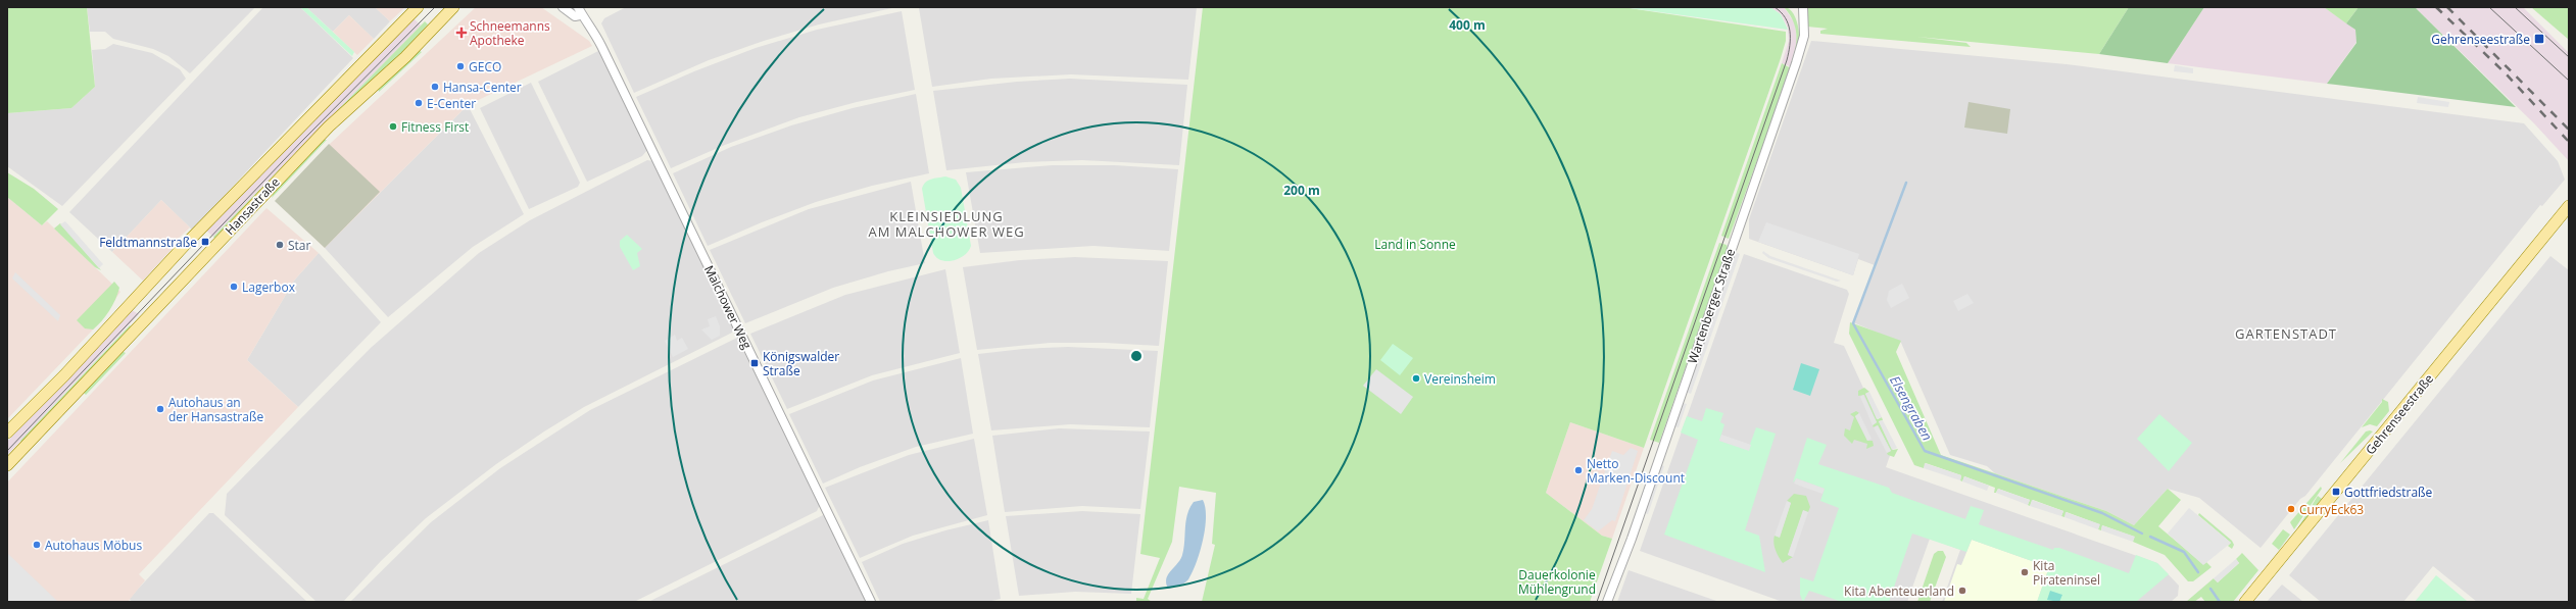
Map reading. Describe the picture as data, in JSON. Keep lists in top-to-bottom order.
{
  "streets": {
    "main road": ["Hansastraße", "Gehrenseestraße"],
    "street": ["Wartenberger Straße", "Malchower Weg"]
  },
  "districts": ["KLEINSIEDLUNG AM MALCHOWER WEG", "GARTENSTADT"],
  "water": ["Elsengraben"],
  "parks": ["Land in Sonne", "Dauerkolonie Mühlengrund"],
  "places": {
    "health": ["Schneemanns Apotheke"],
    "transit": [
      "Gehrenseestraße",
      "Feldtmannstraße",
      "Königswalder Straße",
      "Gottfriedstraße"
    ],
    "other": [
      "GECO",
      "Hansa-Center",
      "E-Center",
      "Fitness First",
      "Star",
      "Lagerbox",
      "Vereinsheim",
      "Autohaus an der Hansastraße",
      "Netto Marken-Discount",
      "CurryEck63",
      "Autohaus Möbus",
      "Kita Pirateninsel",
      "Kita Abenteuerland"
    ]
  },
  "rings": ["400 m", "200 m"]
}
